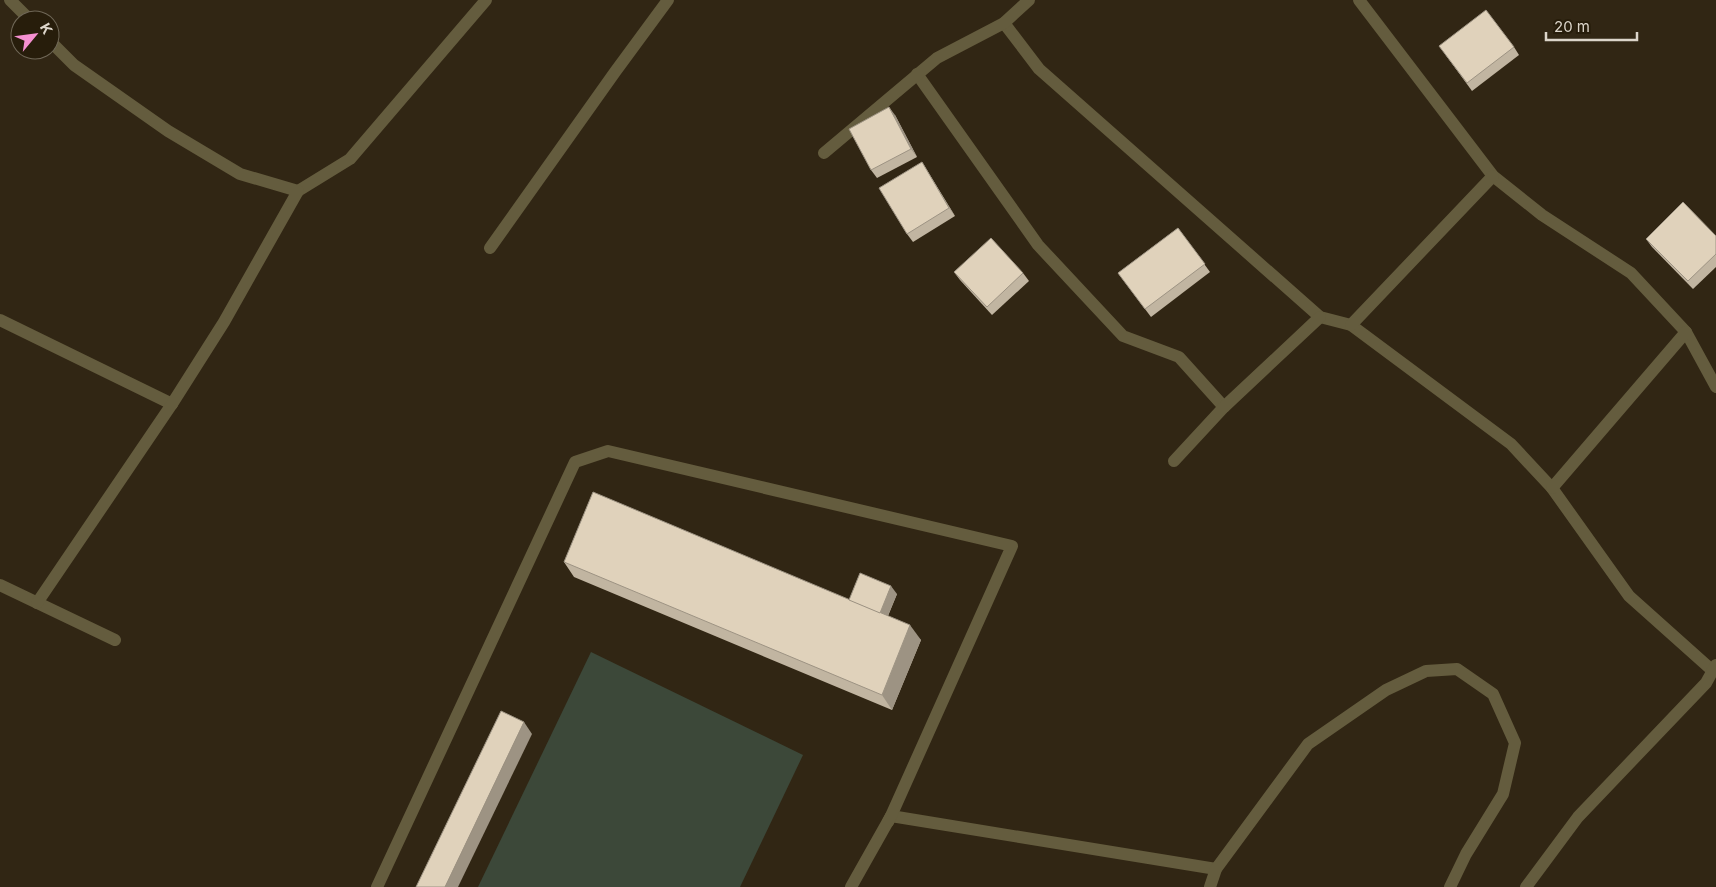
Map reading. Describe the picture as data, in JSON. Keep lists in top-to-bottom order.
{
  "scale_bar": "20 m",
  "north": "top right"
}
